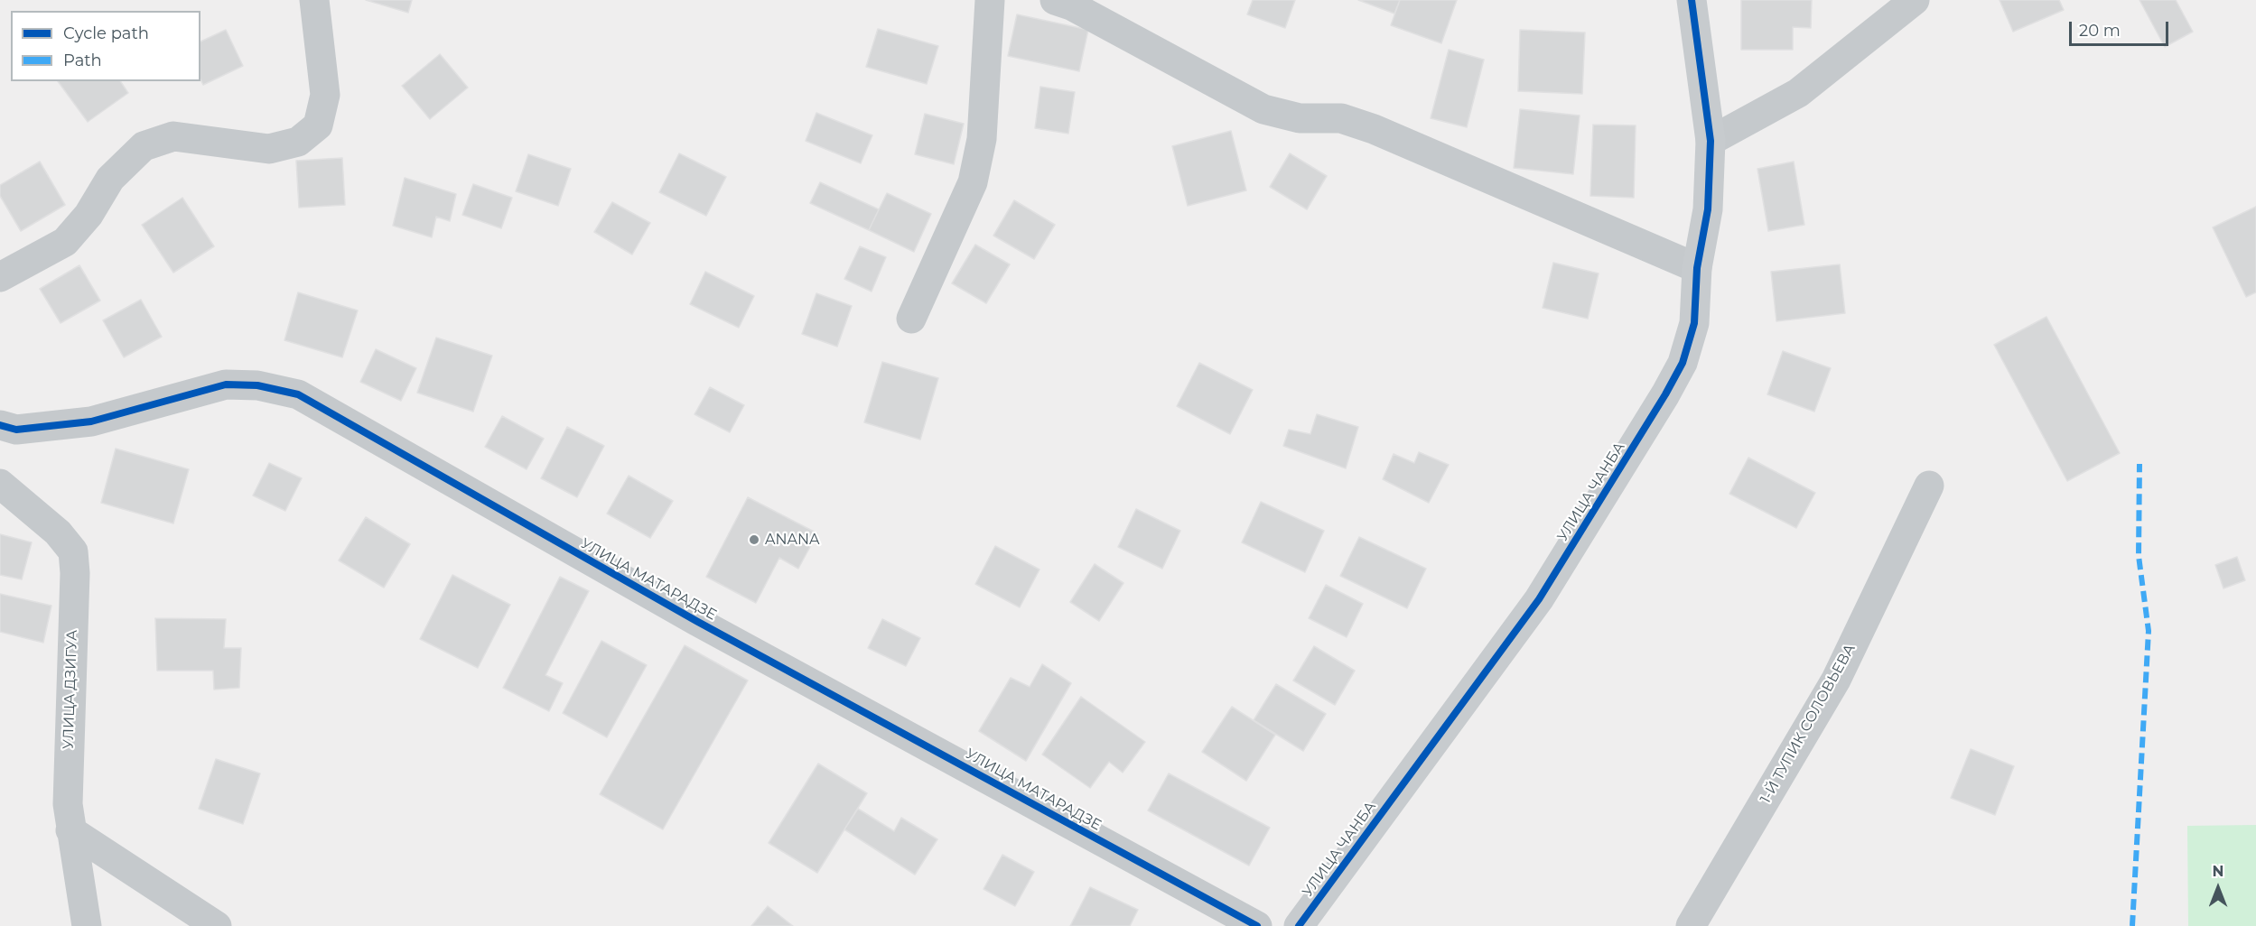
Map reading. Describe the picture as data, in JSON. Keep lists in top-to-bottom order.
{
  "streets": {
    "street": [
      "УЛИЦА ЧАНБА",
      "УЛИЦА МАТАРАДЗЕ",
      "УЛИЦА ДЗИГУА",
      "1-Й ТУПИК СОЛОВЬЕВА"
    ]
  },
  "places": ["ANANA"],
  "legend": ["Cycle path", "Path"],
  "scale_bar": "20 m",
  "north": "top"
}
